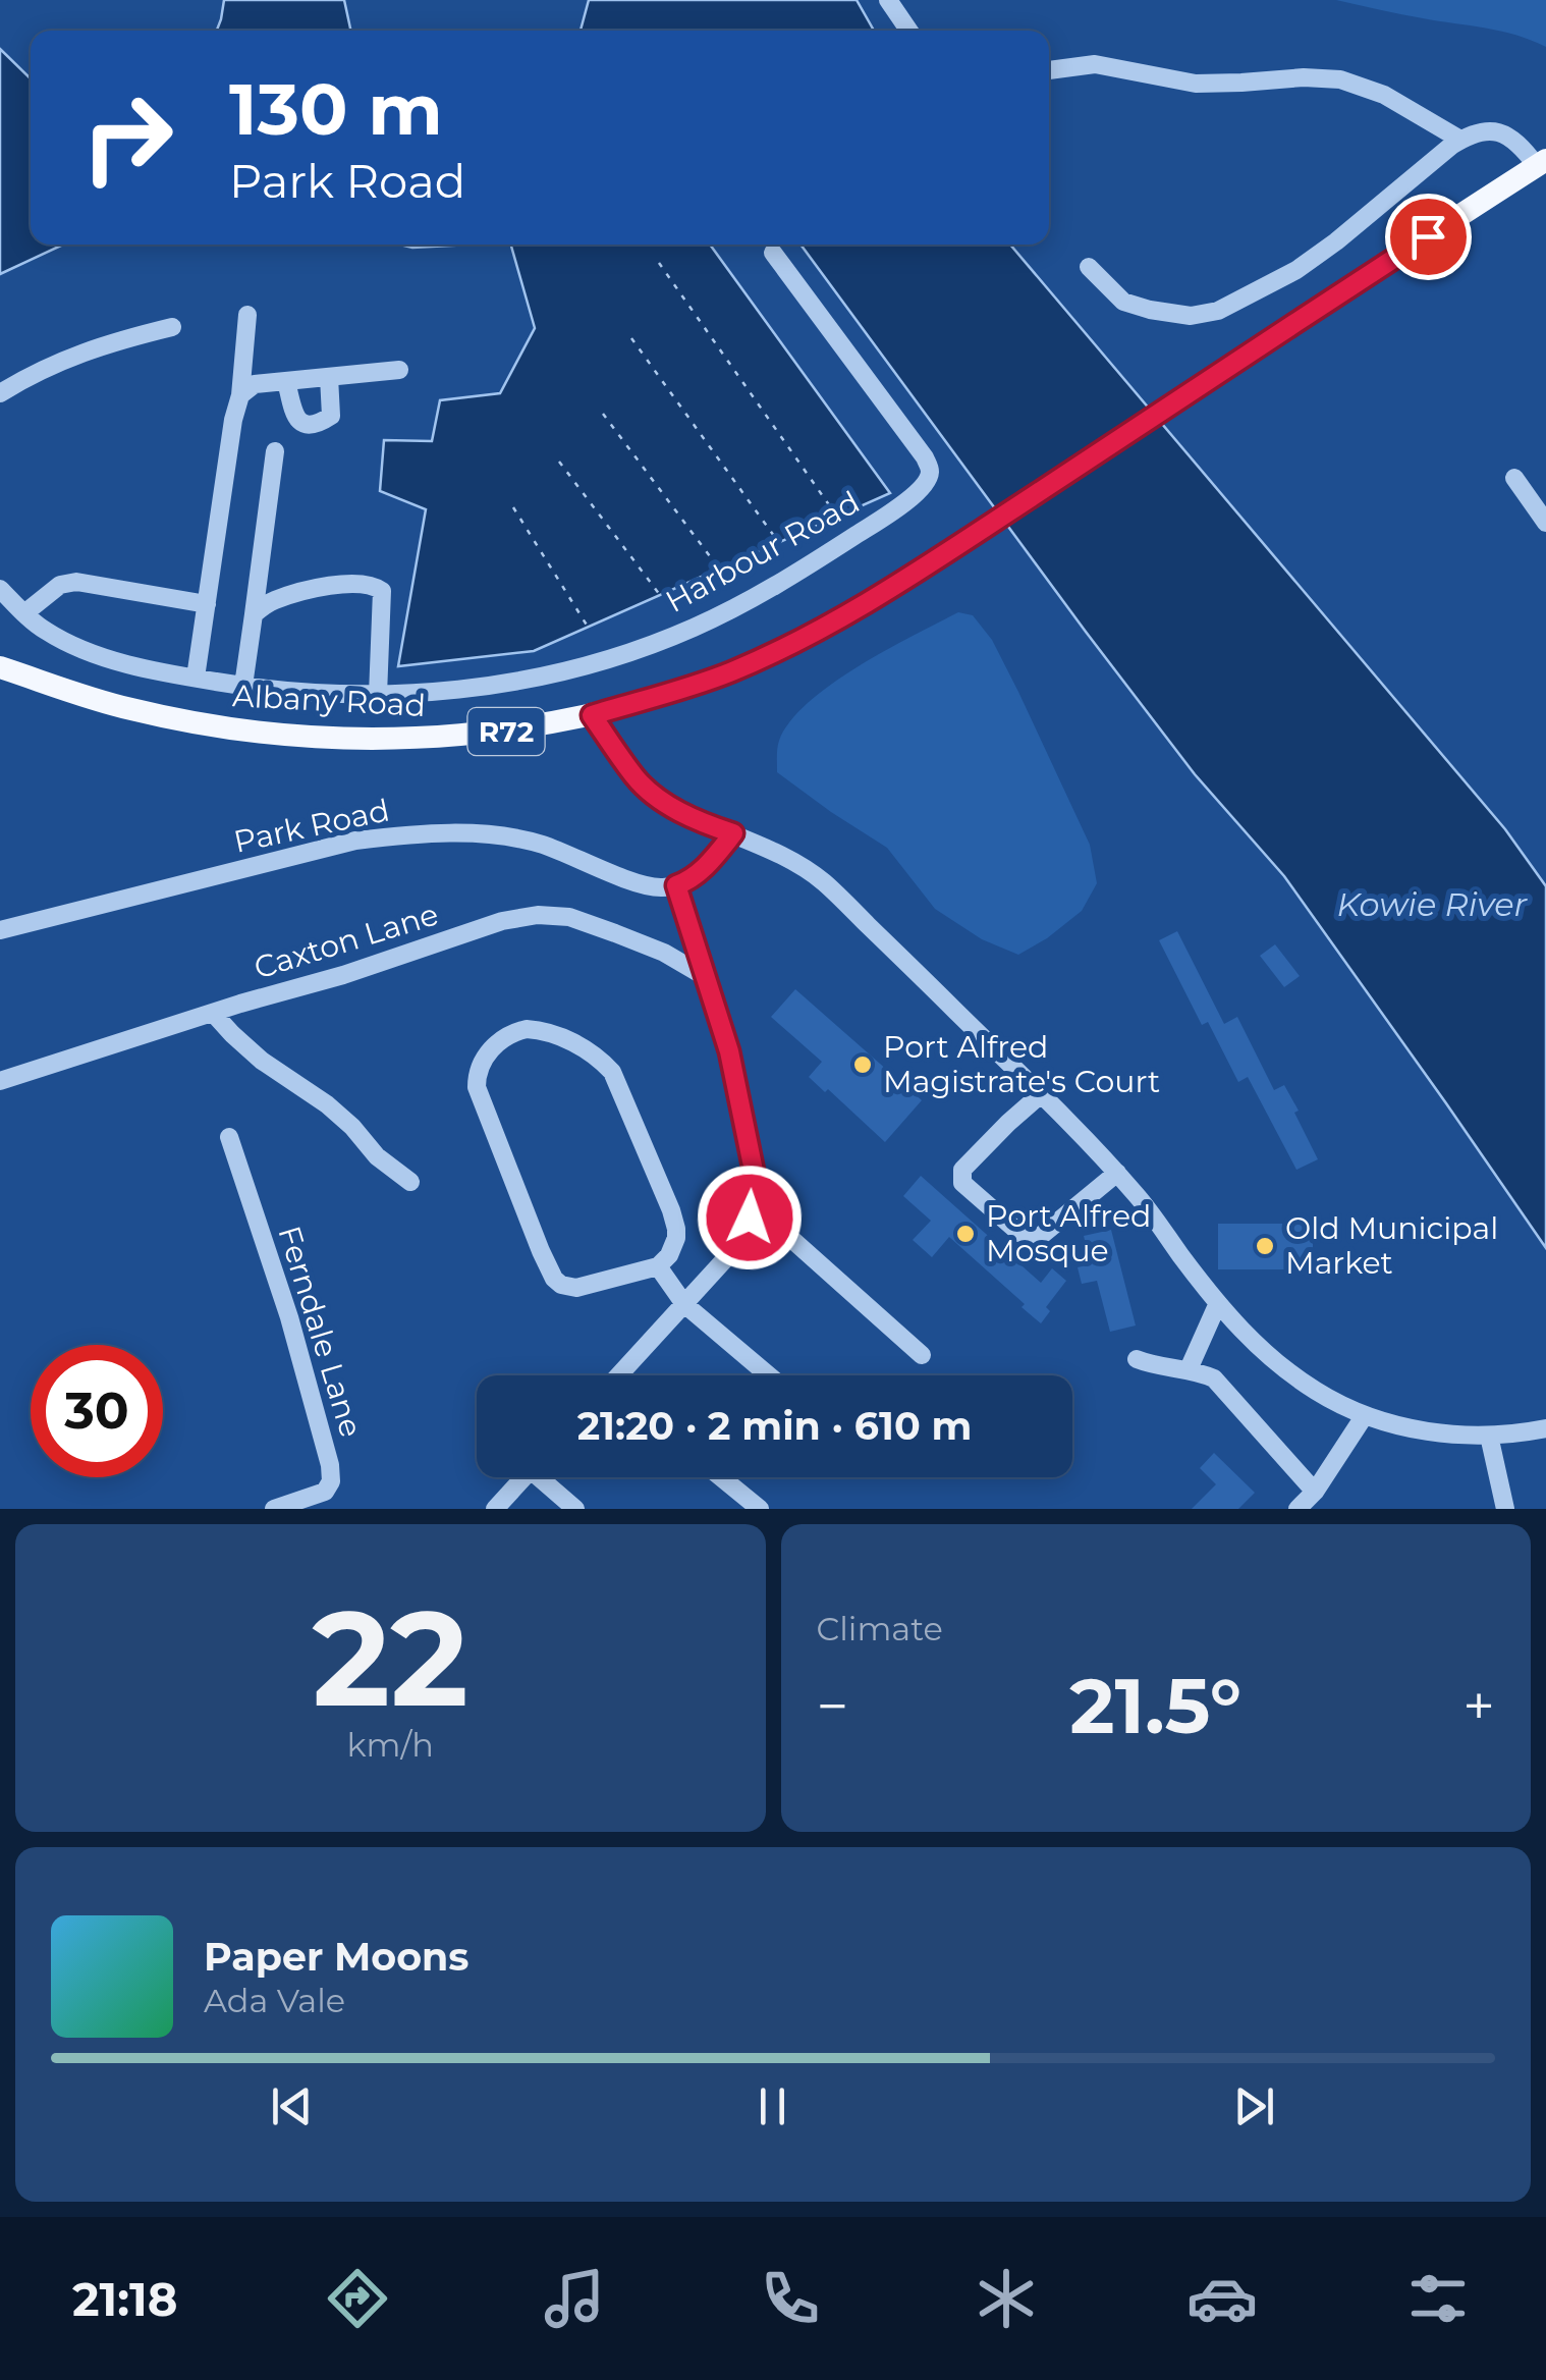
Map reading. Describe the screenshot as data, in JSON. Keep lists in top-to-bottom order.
{
  "streets": {
    "main road": ["Albany Road", "R72"],
    "street": [
      "Harbour Road",
      "Park Road",
      "Caxton Lane",
      "Ferndale Lane"
    ]
  },
  "water": ["Kowie River"],
  "places": ["Port Alfred Magistrate's Court", "Port Alfred Mosque", "Old Municipal Market"],
  "page": {
    "turn": ["130 m", "Park Road"],
    "limit": "30",
    "trip": "21:20 · 2 min · 610 m",
    "tile": [
      ["22", "km/h"],
      "Climate"
    ],
    "heat": ["−", "21.5°", "+"],
    "song": ["Paper Moons", "Ada Vale"],
    "tabs": "21:18"
  }
}
